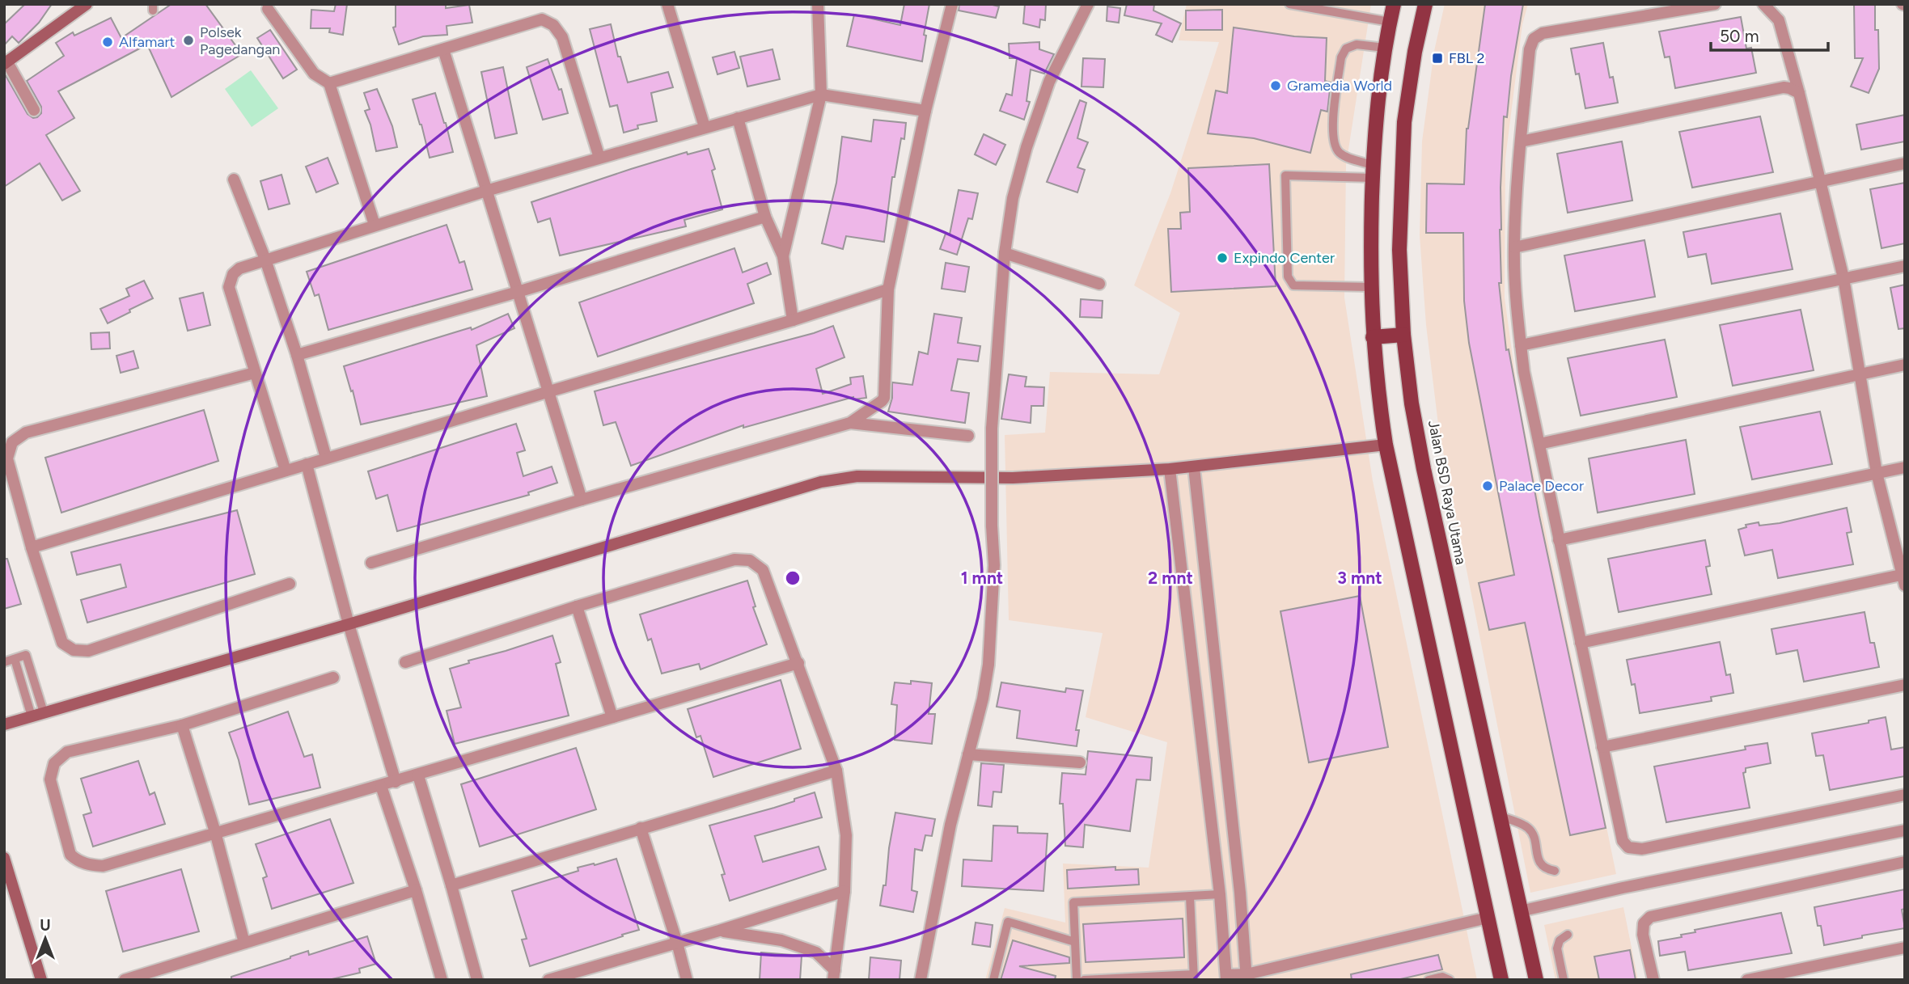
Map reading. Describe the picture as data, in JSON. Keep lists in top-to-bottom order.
{
  "streets": {
    "main road": ["Jalan BSD Raya Utama"]
  },
  "places": {
    "other": [
      "Polsek Pagedangan",
      "Alfamart",
      "Gramedia World",
      "Expindo Center",
      "Palace Decor"
    ],
    "transit": ["FBL 2"]
  },
  "scale_bar": "50 m",
  "north": "top",
  "rings": ["1 mnt", "2 mnt", "3 mnt"]
}
